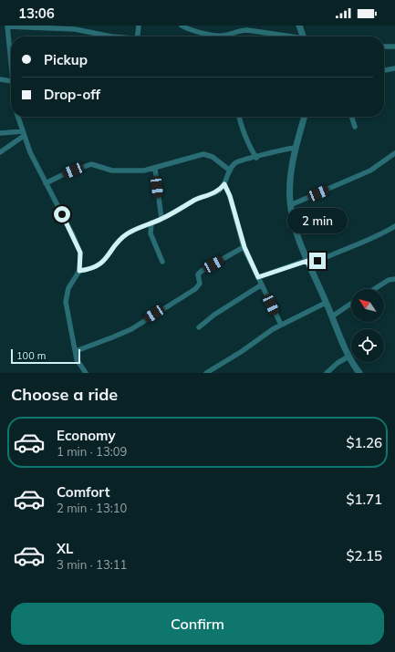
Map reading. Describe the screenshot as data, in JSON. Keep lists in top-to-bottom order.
{
  "scale_bar": "100 m",
  "north": "top left",
  "page": {
    "status": "13:06",
    "banner": ["Pickup", "Drop-off"],
    "bubble": "2 min",
    "scale": "100 m",
    "heading": "Choose a ride",
    "list": [
      {
        "name": "Economy",
        "note": "1 min · 13:09",
        "value": "$1.26"
      },
      {
        "name": "Comfort",
        "note": "2 min · 13:10",
        "value": "$1.71"
      },
      {
        "name": "XL",
        "note": "3 min · 13:11",
        "value": "$2.15"
      }
    ],
    "buttons": "Confirm"
  }
}
